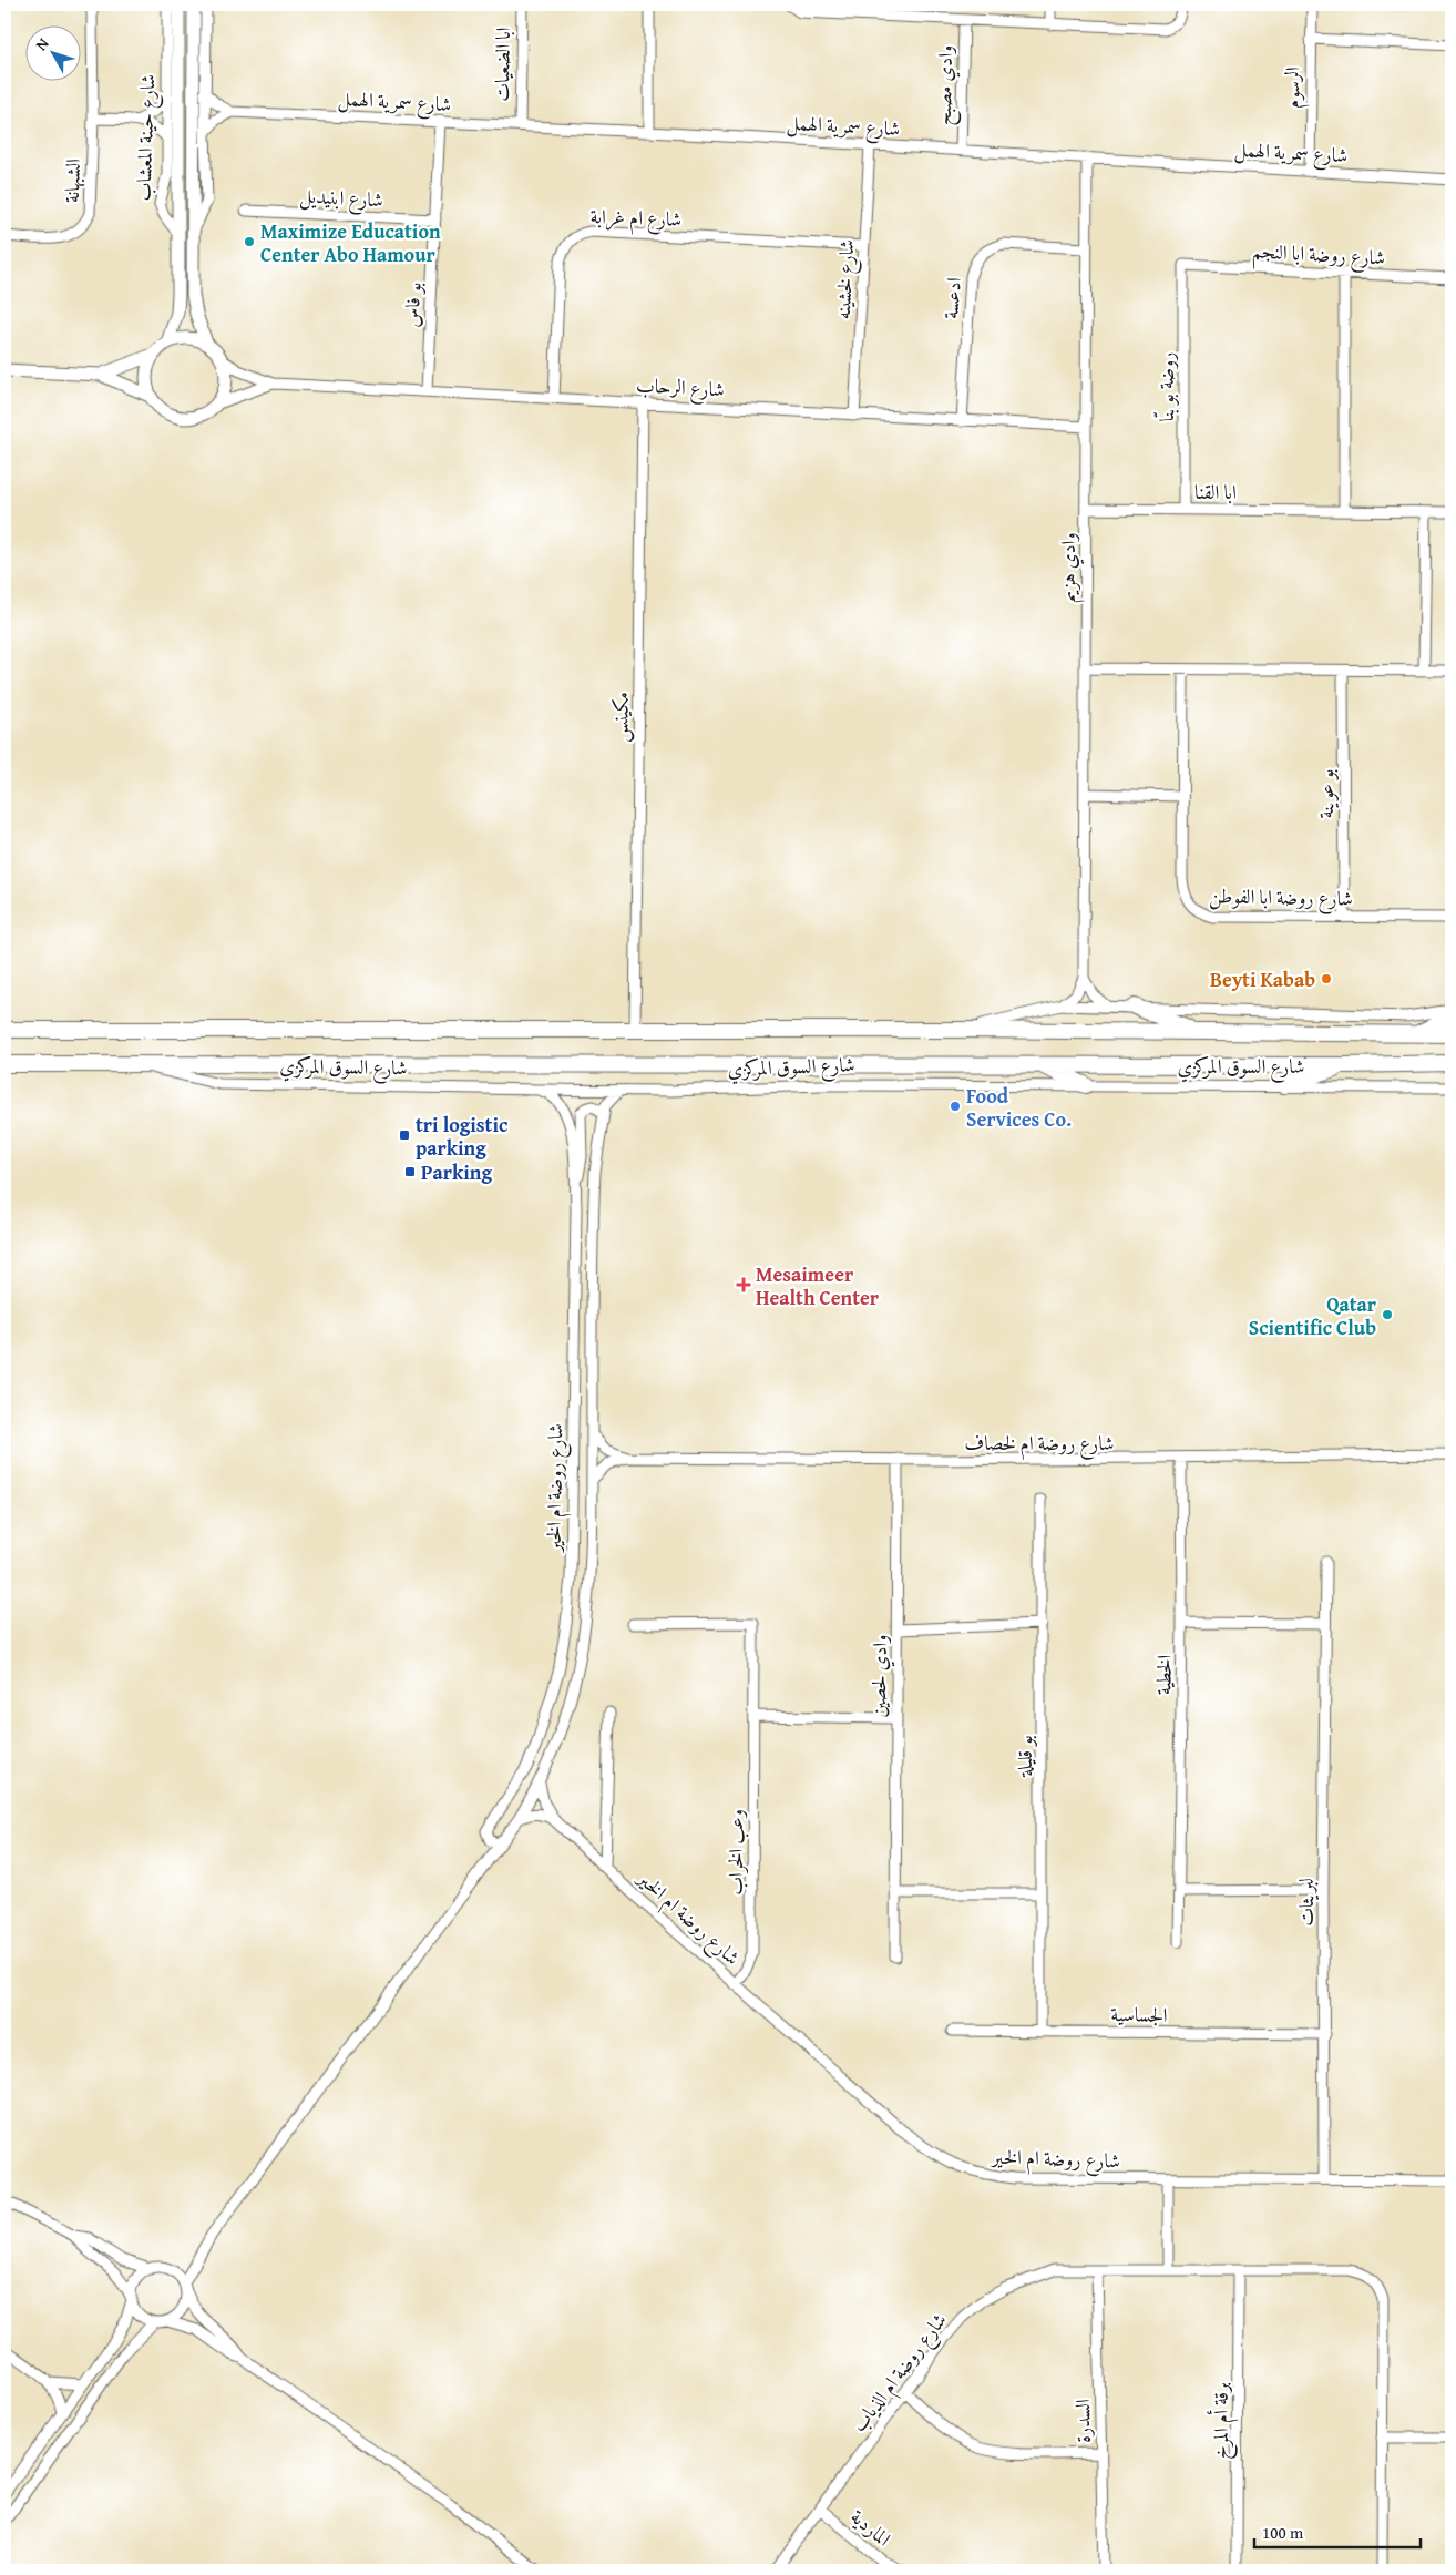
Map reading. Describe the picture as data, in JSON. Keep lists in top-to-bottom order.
{
  "streets": {
    "main road": ["شارع السوق المركزي"],
    "street": [
      "ابا الضعيات",
      "وادي مصبح",
      "الرسوم",
      "شارع سمرية الهمل",
      "شارع حينة المعشاب",
      "الشبهانة",
      "شارع ابنيديل",
      "شارع ام غرابة",
      "شارع روضة ابا النجم",
      "شارع لخشينه",
      "ادعسة",
      "بو فاس",
      "شارع الرحاب",
      "روضة بو بنّا",
      "ابا القنا",
      "وادي هزيم",
      "مكينس",
      "بو عوينة",
      "شارع روضة ابا الفوطن",
      "شارع روضة ام لخصاف",
      "شارع روضة ام الخير",
      "الخطية",
      "وادي لحصين",
      "بو قليلة",
      "وعب الخراب",
      "لبريثات",
      "الجساسية",
      "شارع روضة ام الذياب",
      "السدرة",
      "برقة أم المرخ",
      "الماردية"
    ]
  },
  "crossings": [
    ["ابا الضعيات", "شارع سمرية الهمل"],
    ["وادي مصبح", "شارع سمرية الهمل"],
    ["الرسوم", "شارع سمرية الهمل"],
    ["شارع سمرية الهمل", "شارع لخشينه"],
    ["شارع سمرية الهمل", "بو فاس"],
    ["شارع سمرية الهمل", "وادي هزيم"],
    ["شارع حينة المعشاب", "شارع الرحاب"],
    ["شارع ابنيديل", "بو فاس"],
    ["شارع ام غرابة", "شارع لخشينه"],
    ["شارع ام غرابة", "شارع الرحاب"],
    ["شارع روضة ابا النجم", "روضة بو بنّا"],
    ["شارع لخشينه", "شارع الرحاب"],
    ["ادعسة", "شارع الرحاب"],
    ["ادعسة", "وادي هزيم"],
    ["بو فاس", "شارع الرحاب"],
    ["شارع الرحاب", "وادي هزيم"],
    ["شارع الرحاب", "مكينس"],
    ["روضة بو بنّا", "ابا القنا"],
    ["ابا القنا", "وادي هزيم"],
    ["مكينس", "شارع السوق المركزي"],
    ["بو عوينة", "شارع روضة ابا الفوطن"],
    ["شارع السوق المركزي", "شارع روضة ام الخير"],
    ["شارع روضة ام لخصاف", "شارع روضة ام الخير"],
    ["شارع روضة ام لخصاف", "الخطية"],
    ["شارع روضة ام لخصاف", "وادي لحصين"],
    ["شارع روضة ام الخير", "وعب الخراب"],
    ["شارع روضة ام الخير", "لبريثات"],
    ["بو قليلة", "الجساسية"],
    ["لبريثات", "الجساسية"],
    ["شارع روضة ام الذياب", "السدرة"],
    ["شارع روضة ام الذياب", "برقة أم المرخ"],
    ["شارع روضة ام الذياب", "الماردية"]
  ],
  "places": {
    "other": [
      "Maximize Education Center Abo Hamour",
      "Beyti Kabab",
      "Food Services Co.",
      "Qatar Scientific Club"
    ],
    "transit": ["tri logistic parking", "Parking"],
    "health": ["Mesaimeer Health Center"]
  },
  "scale_bar": "100 m",
  "north": "top left"
}
